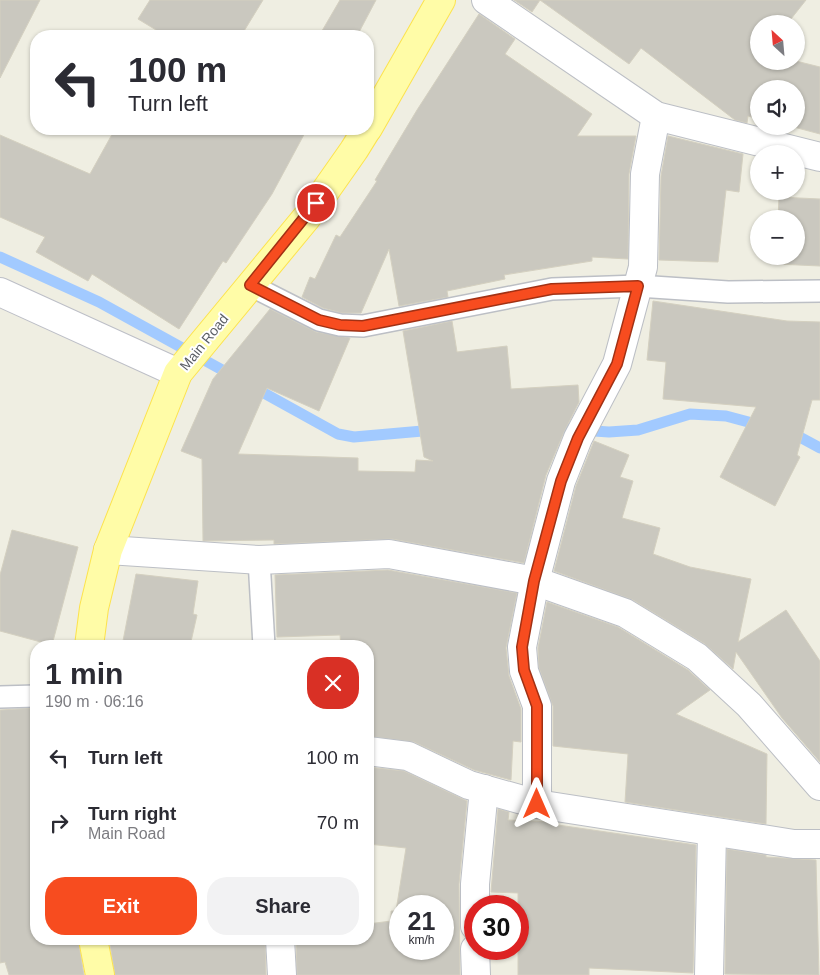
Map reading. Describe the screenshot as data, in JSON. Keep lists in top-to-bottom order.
{
  "streets": {
    "main road": ["Main Road"]
  },
  "north": "top left",
  "page": {
    "map_buttons": ["+", "−"],
    "turn": ["100 m", "Turn left"],
    "heading": ["1 min", "190 m · 06:16"],
    "list": [
      {
        "name": "Turn left",
        "value": "100 m"
      },
      {
        "name": "Turn right",
        "note": "Main Road",
        "value": "70 m"
      }
    ],
    "buttons": ["Exit", "Share"],
    "speed": "21 km/h",
    "limit": "30"
  }
}
